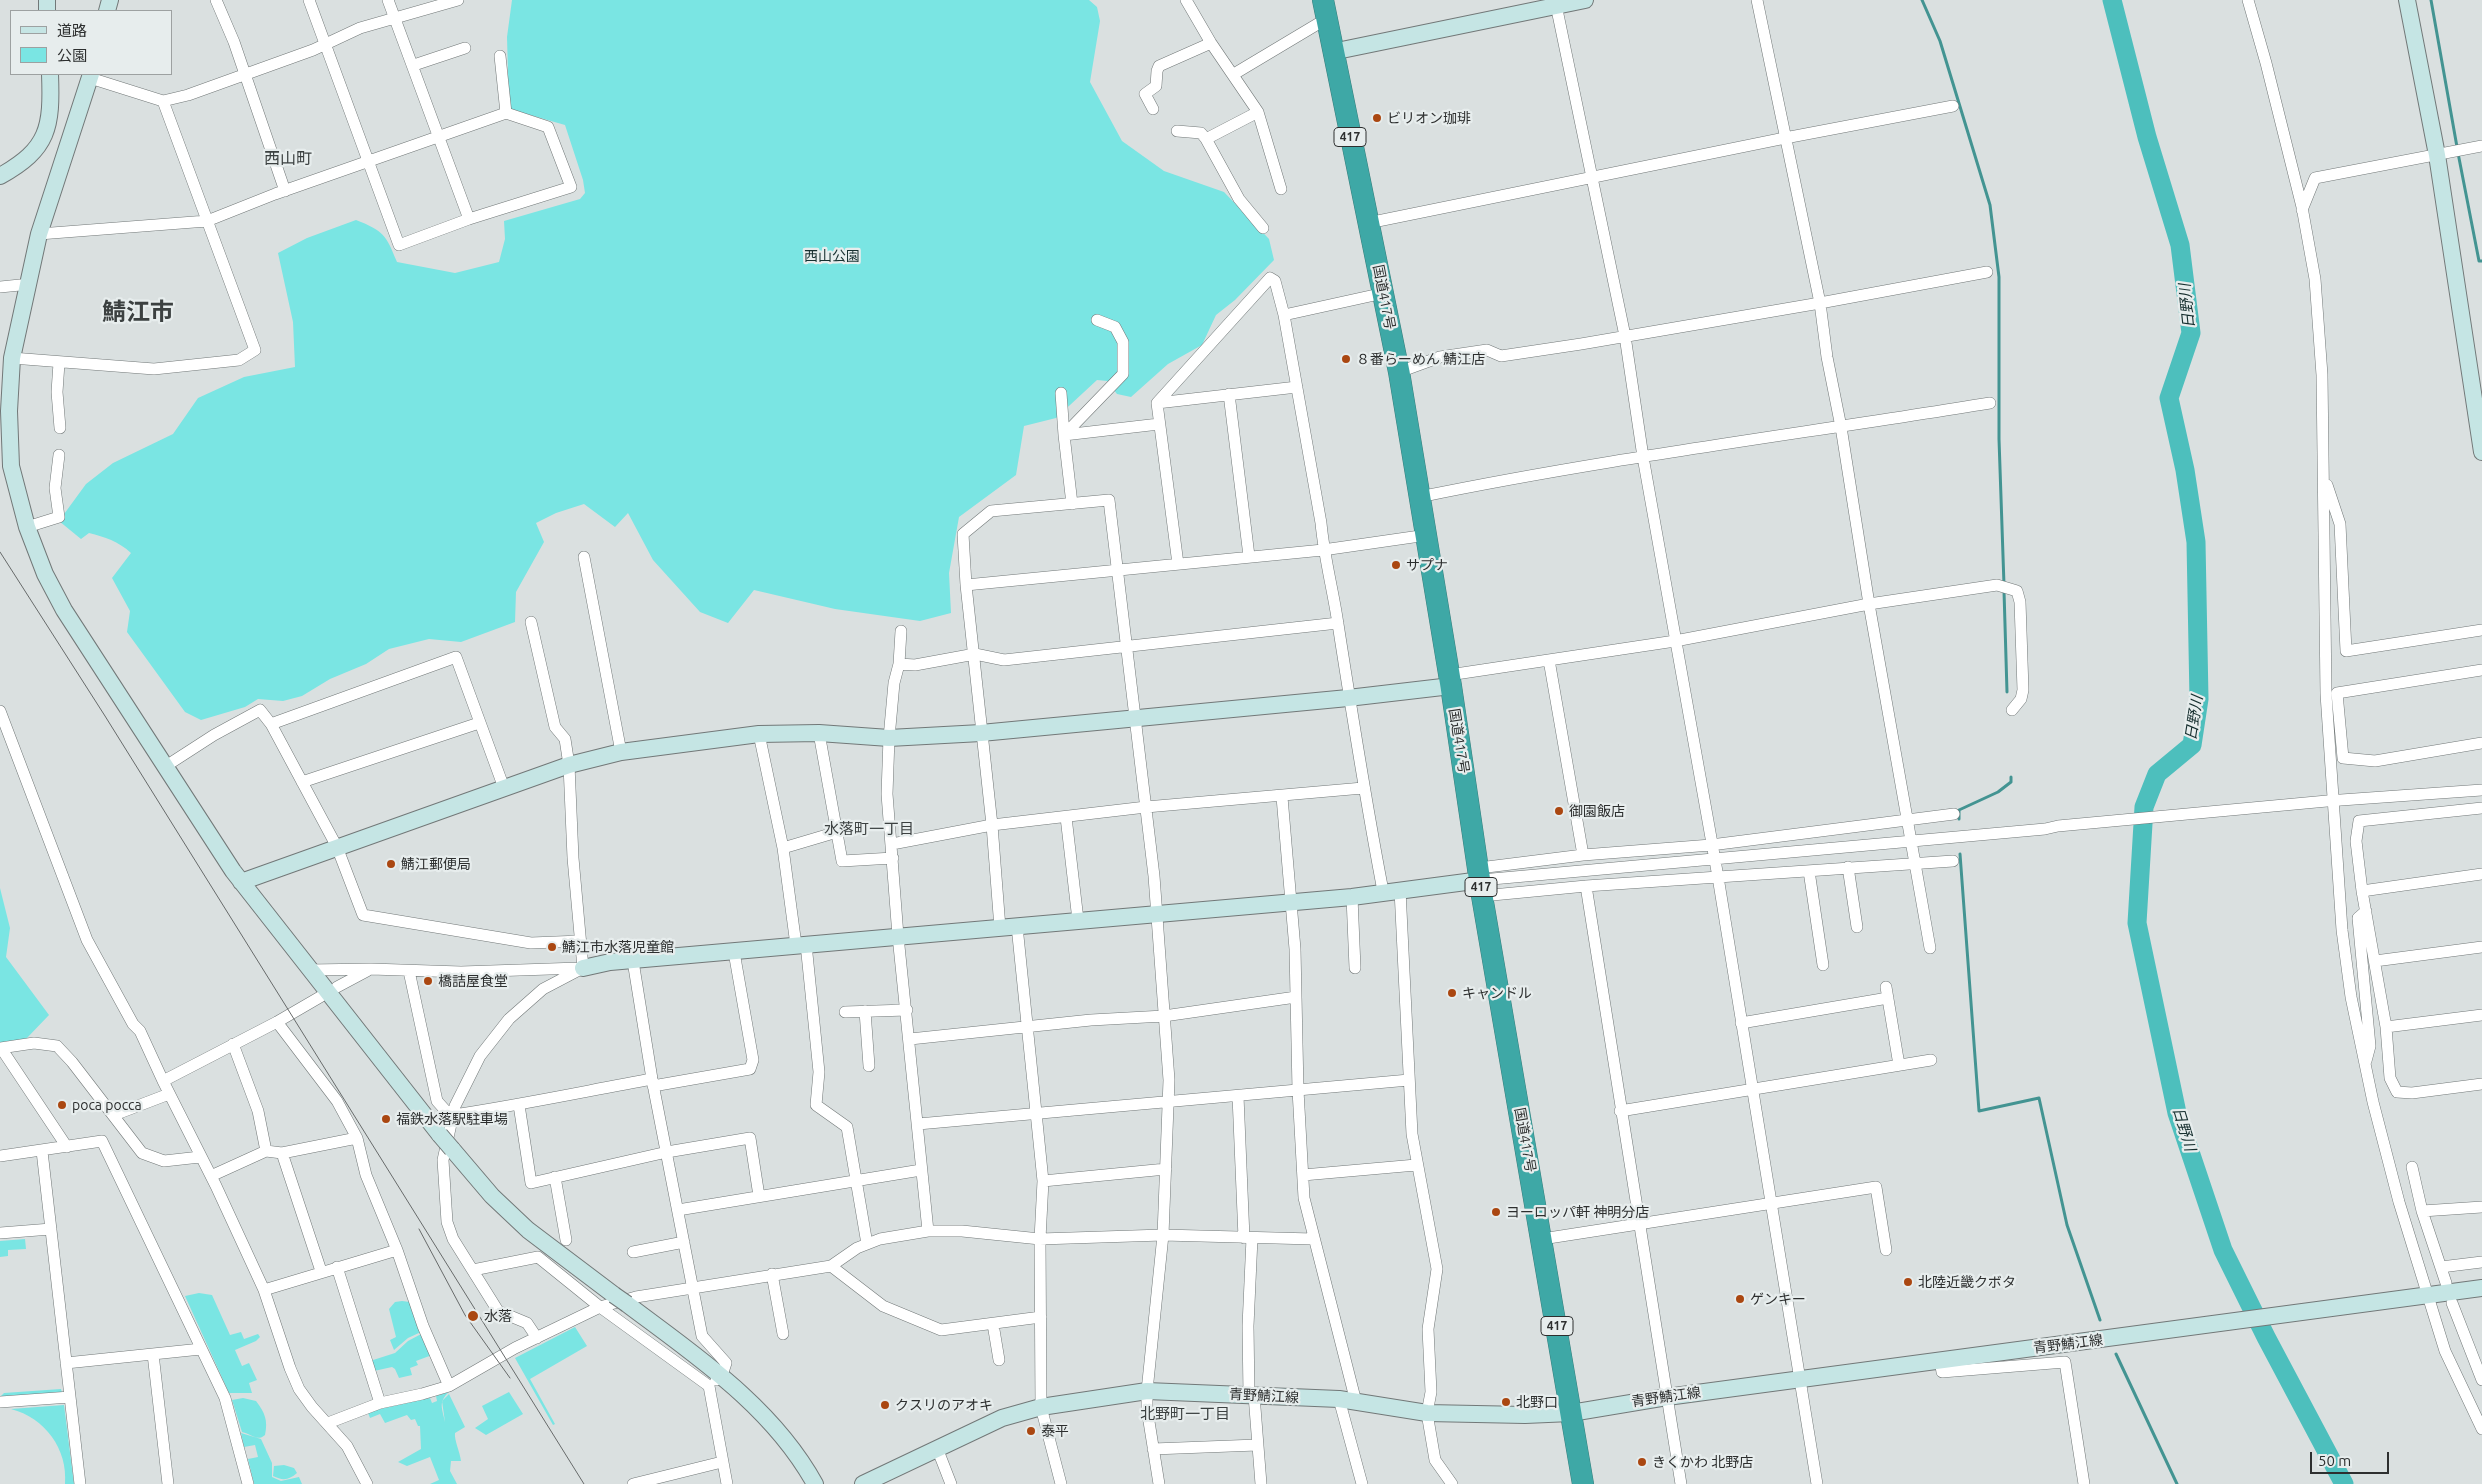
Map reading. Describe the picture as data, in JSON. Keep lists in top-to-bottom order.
{
  "streets": {
    "highway": ["417", "国道417号"],
    "street": ["青野鯖江線"]
  },
  "crossings": [
    ["国道417号", "青野鯖江線"]
  ],
  "districts": [
    "西山町",
    "鯖江市",
    "水落町一丁目",
    "北野町一丁目"
  ],
  "water": ["日野川"],
  "parks": ["西山公園"],
  "places": [
    "ビリオン珈琲",
    "８番らーめん 鯖江店",
    "サプナ",
    "御園飯店",
    "鯖江郵便局",
    "鯖江市水落児童館",
    "橋詰屋食堂",
    "キャンドル",
    "poca pocca",
    "福鉄水落駅駐車場",
    "ヨーロッパ軒 神明分店",
    "北陸近畿クボタ",
    "ゲンキー",
    "水落",
    "北野口",
    "クスリのアオキ",
    "泰平",
    "きくかわ 北野店"
  ],
  "legend": ["道路", "公園"],
  "scale_bar": "50 m"
}
